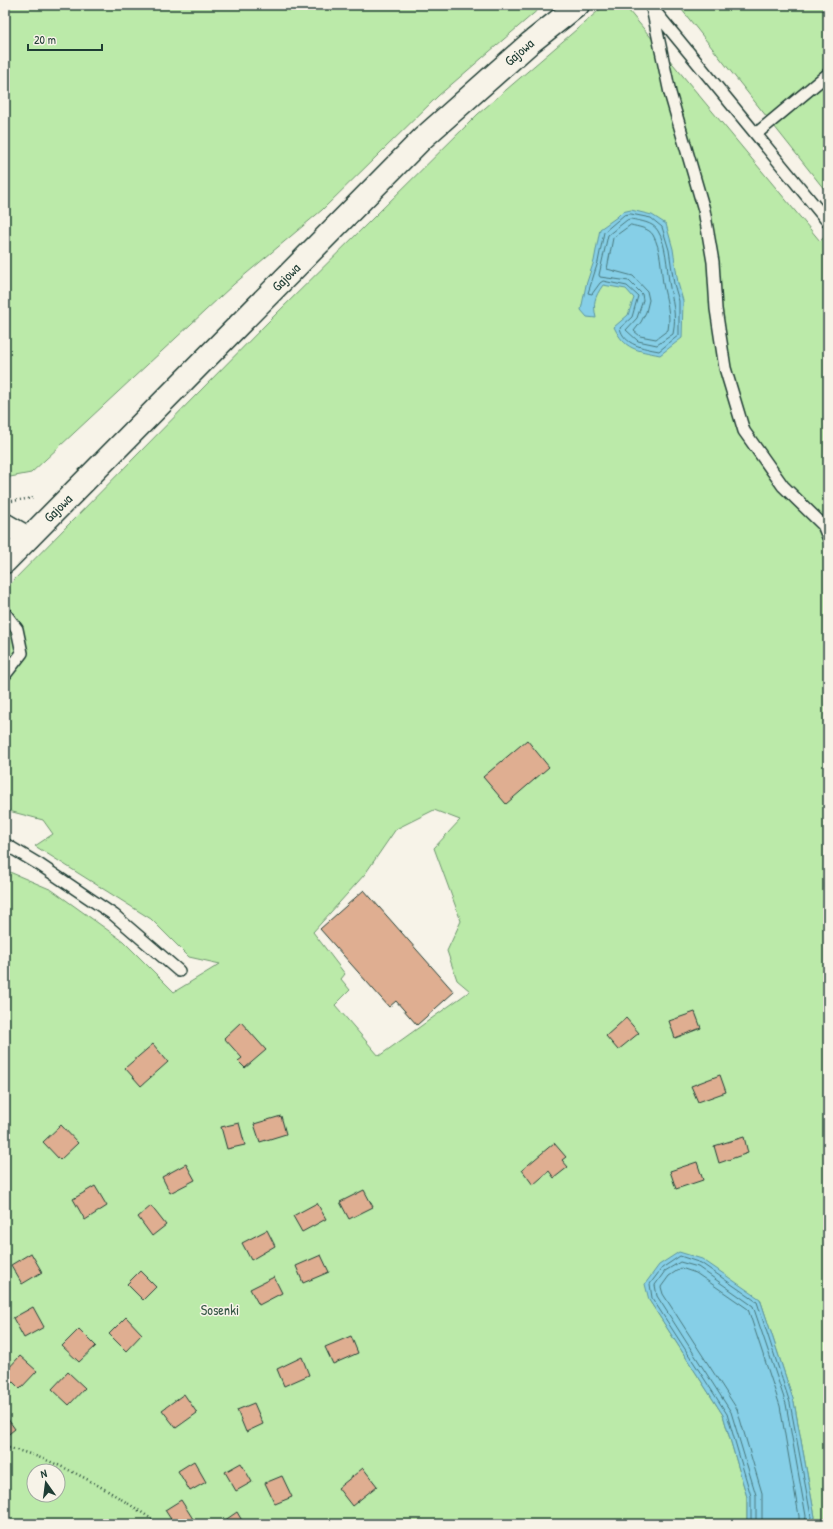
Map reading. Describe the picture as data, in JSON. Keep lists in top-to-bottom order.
{
  "streets": {
    "street": ["Gajowa"]
  },
  "parks": ["Sosenki"],
  "scale_bar": "20 m",
  "north": "top"
}
